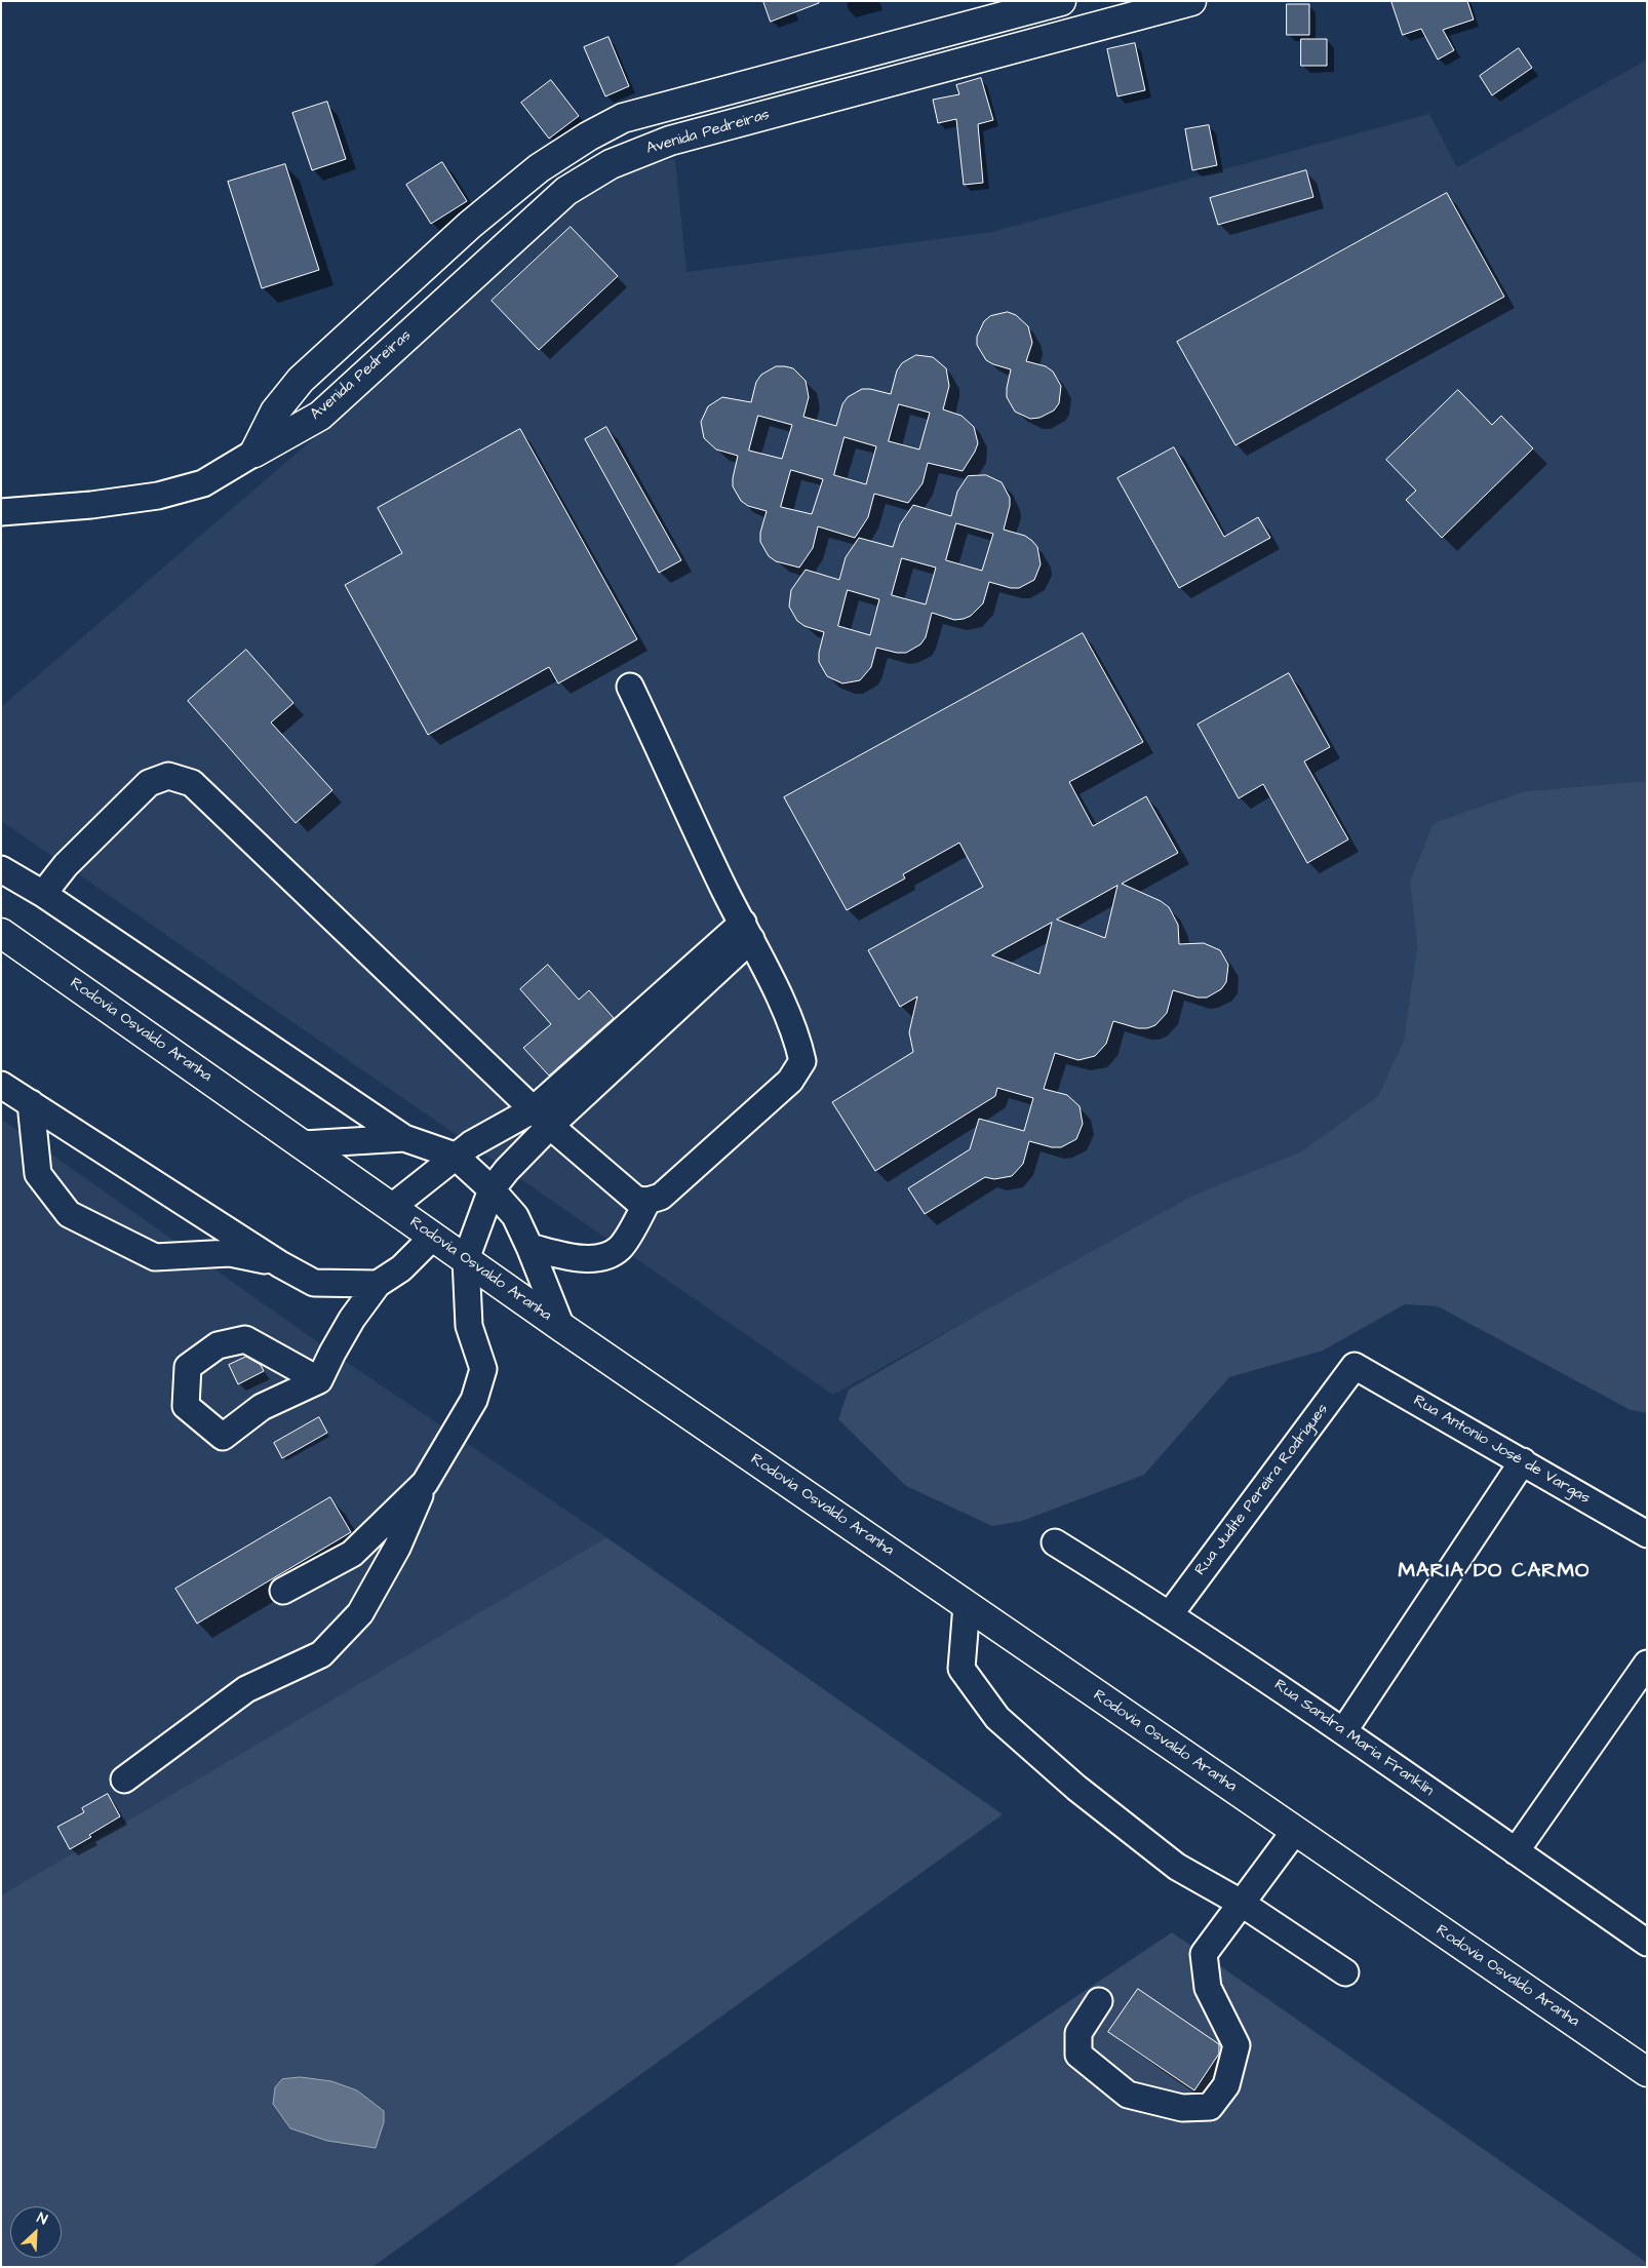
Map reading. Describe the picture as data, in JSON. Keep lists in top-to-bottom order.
{
  "streets": {
    "main road": ["Avenida Pedreiras", "Rodovia Osvaldo Aranha"],
    "street": ["Rua Antonio José de Vargas", "Rua Judite Pereira Rodrigues", "Rua Sandra Maria Franklin"]
  },
  "crossings": [
    ["Rua Antonio José de Vargas", "Rua Judite Pereira Rodrigues"],
    ["Rua Judite Pereira Rodrigues", "Rua Sandra Maria Franklin"]
  ],
  "districts": ["MARIA DO CARMO"],
  "north": "top right"
}
